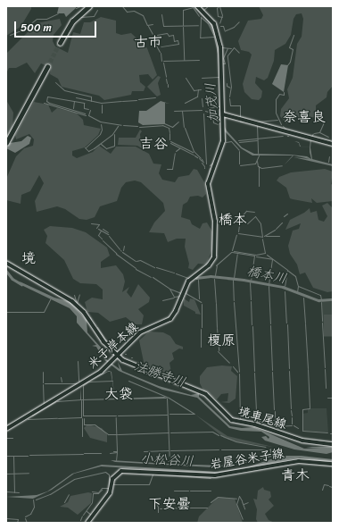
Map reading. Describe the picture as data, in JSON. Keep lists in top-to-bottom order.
{
  "streets": {
    "main road": ["米子岸本線", "境車尾線", "岩屋谷米子線"]
  },
  "crossings": [
    ["米子岸本線", "境車尾線"]
  ],
  "districts": [
    "古市",
    "奈喜良",
    "吉谷",
    "橋本",
    "境",
    "榎原",
    "大袋",
    "青木",
    "下安曇"
  ],
  "water": [
    "加茂川",
    "橋本川",
    "法勝寺川",
    "小松谷川"
  ],
  "scale_bar": "500 m"
}
